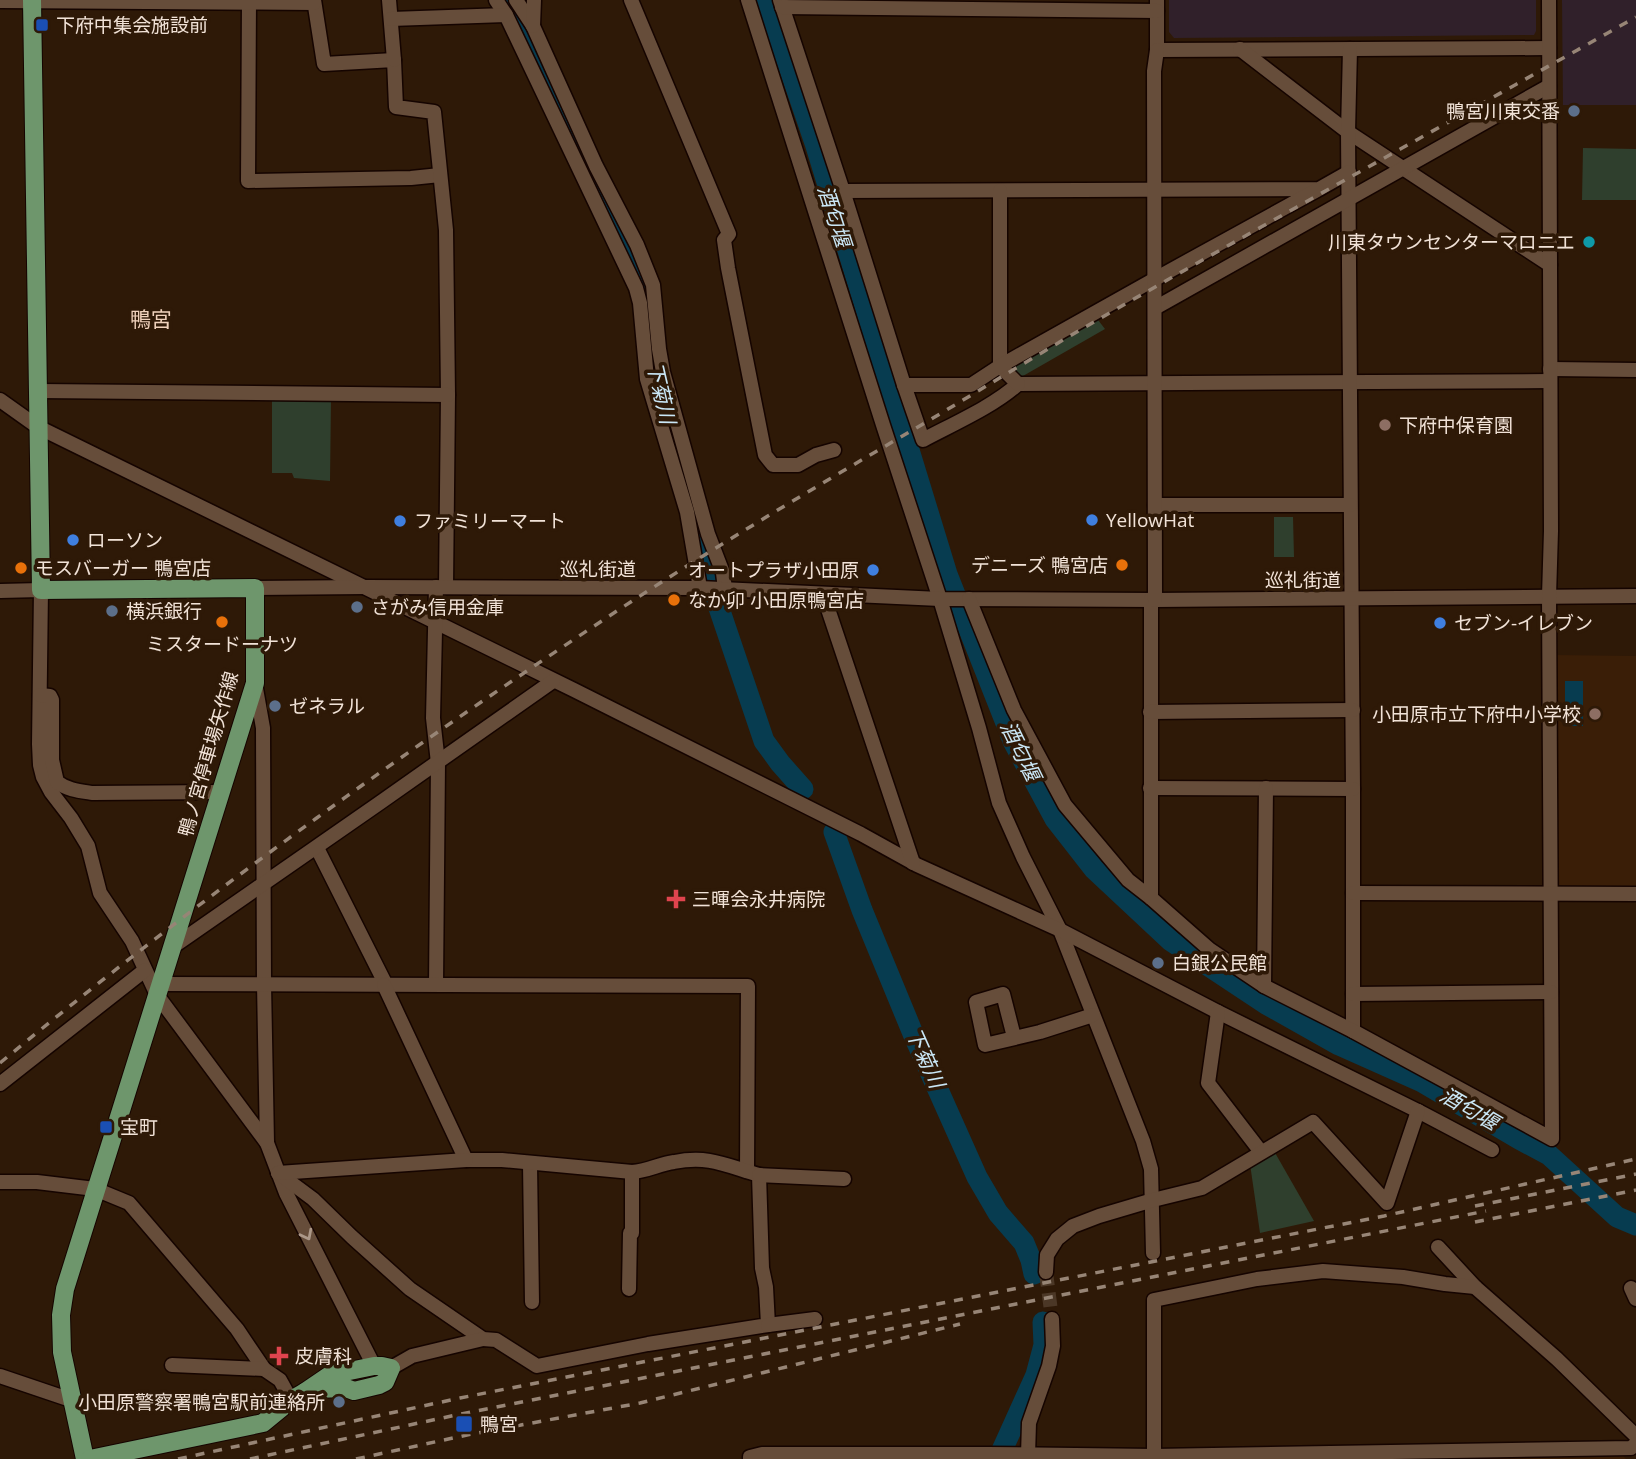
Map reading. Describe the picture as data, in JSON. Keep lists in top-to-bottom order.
{
  "streets": {
    "main road": ["鴨ノ宮停車場矢作線"],
    "street": ["巡礼街道"]
  },
  "crossings": [
    ["巡礼街道", "鴨ノ宮停車場矢作線"]
  ],
  "districts": ["鴨宮"],
  "water": ["酒匂堰", "下菊川"],
  "places": {
    "transit": ["下府中集会施設前", "宝町", "鴨宮"],
    "other": [
      "鴨宮川東交番",
      "川東タウンセンターマロニエ",
      "下府中保育園",
      "YellowHat",
      "ファミリーマート",
      "ローソン",
      "デニーズ 鴨宮店",
      "モスバーガー 鴨宮店",
      "オートプラザ小田原",
      "なか卯 小田原鴨宮店",
      "さがみ信用金庫",
      "横浜銀行",
      "ミスタードーナツ",
      "セブン-イレブン",
      "ゼネラル",
      "小田原市立下府中小学校",
      "白銀公民館",
      "小田原警察署鴨宮駅前連絡所"
    ],
    "health": ["三暉会永井病院", "皮膚科"]
  }
}
